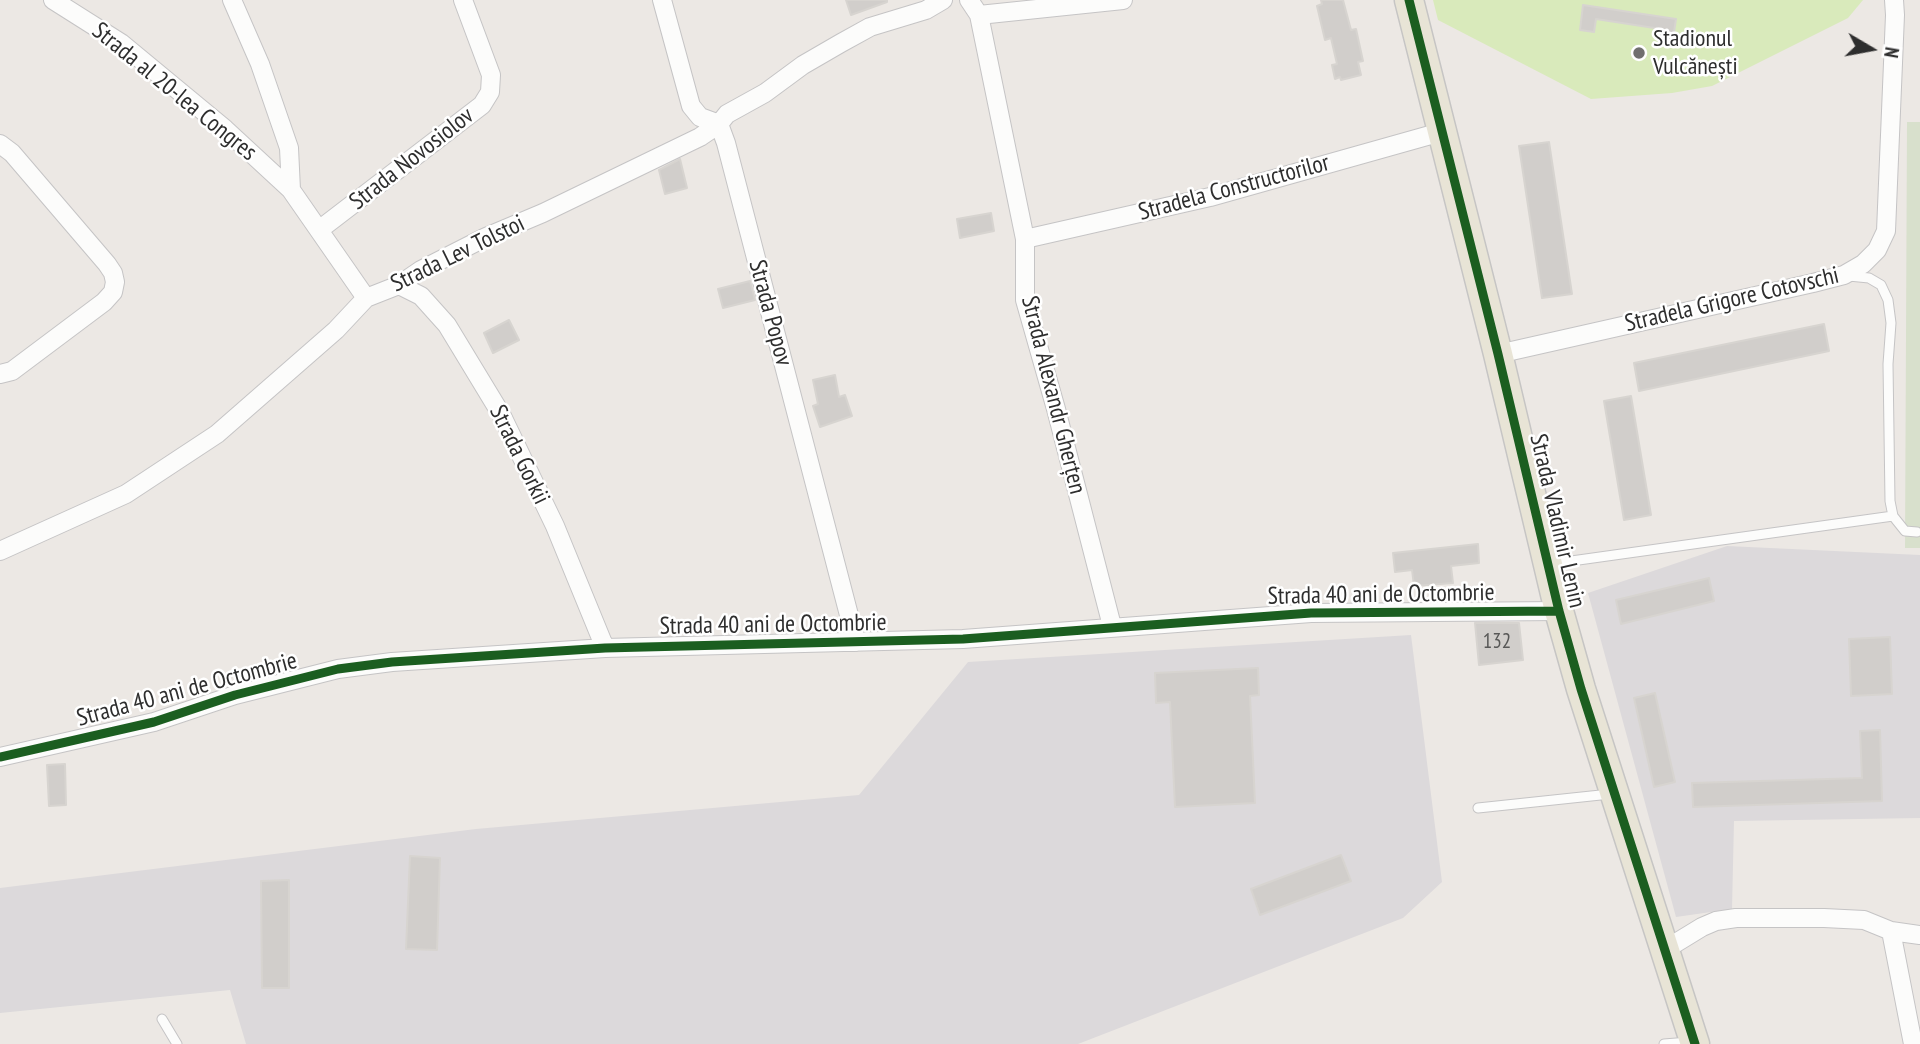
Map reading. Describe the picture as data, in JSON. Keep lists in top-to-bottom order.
{
  "streets": {
    "main road": ["Strada Vladimir Lenin"],
    "street": [
      "Strada al 20-lea Congres",
      "Strada Novosiolov",
      "Stradela Constructorilor",
      "Strada Lev Tolstoi",
      "Stradela Grigore Cotovschi",
      "Strada Popov",
      "Strada Alexandr Gherțen",
      "Strada Gorkii",
      "Strada 40 ani de Octombrie"
    ]
  },
  "crossings": [
    ["Strada al 20-lea Congres", "Strada Novosiolov"],
    ["Strada al 20-lea Congres", "Strada Lev Tolstoi"],
    ["Stradela Constructorilor", "Strada Alexandr Gherțen"],
    ["Stradela Constructorilor", "Strada Vladimir Lenin"],
    ["Strada Lev Tolstoi", "Strada Popov"],
    ["Strada Lev Tolstoi", "Strada Gorkii"],
    ["Stradela Grigore Cotovschi", "Strada Vladimir Lenin"],
    ["Strada Popov", "Strada 40 ani de Octombrie"],
    ["Strada Alexandr Gherțen", "Strada 40 ani de Octombrie"],
    ["Strada Gorkii", "Strada 40 ani de Octombrie"],
    ["Strada Vladimir Lenin", "Strada 40 ani de Octombrie"]
  ],
  "places": ["Stadionul Vulcănești"],
  "house_numbers": ["132"],
  "north": "right"
}
